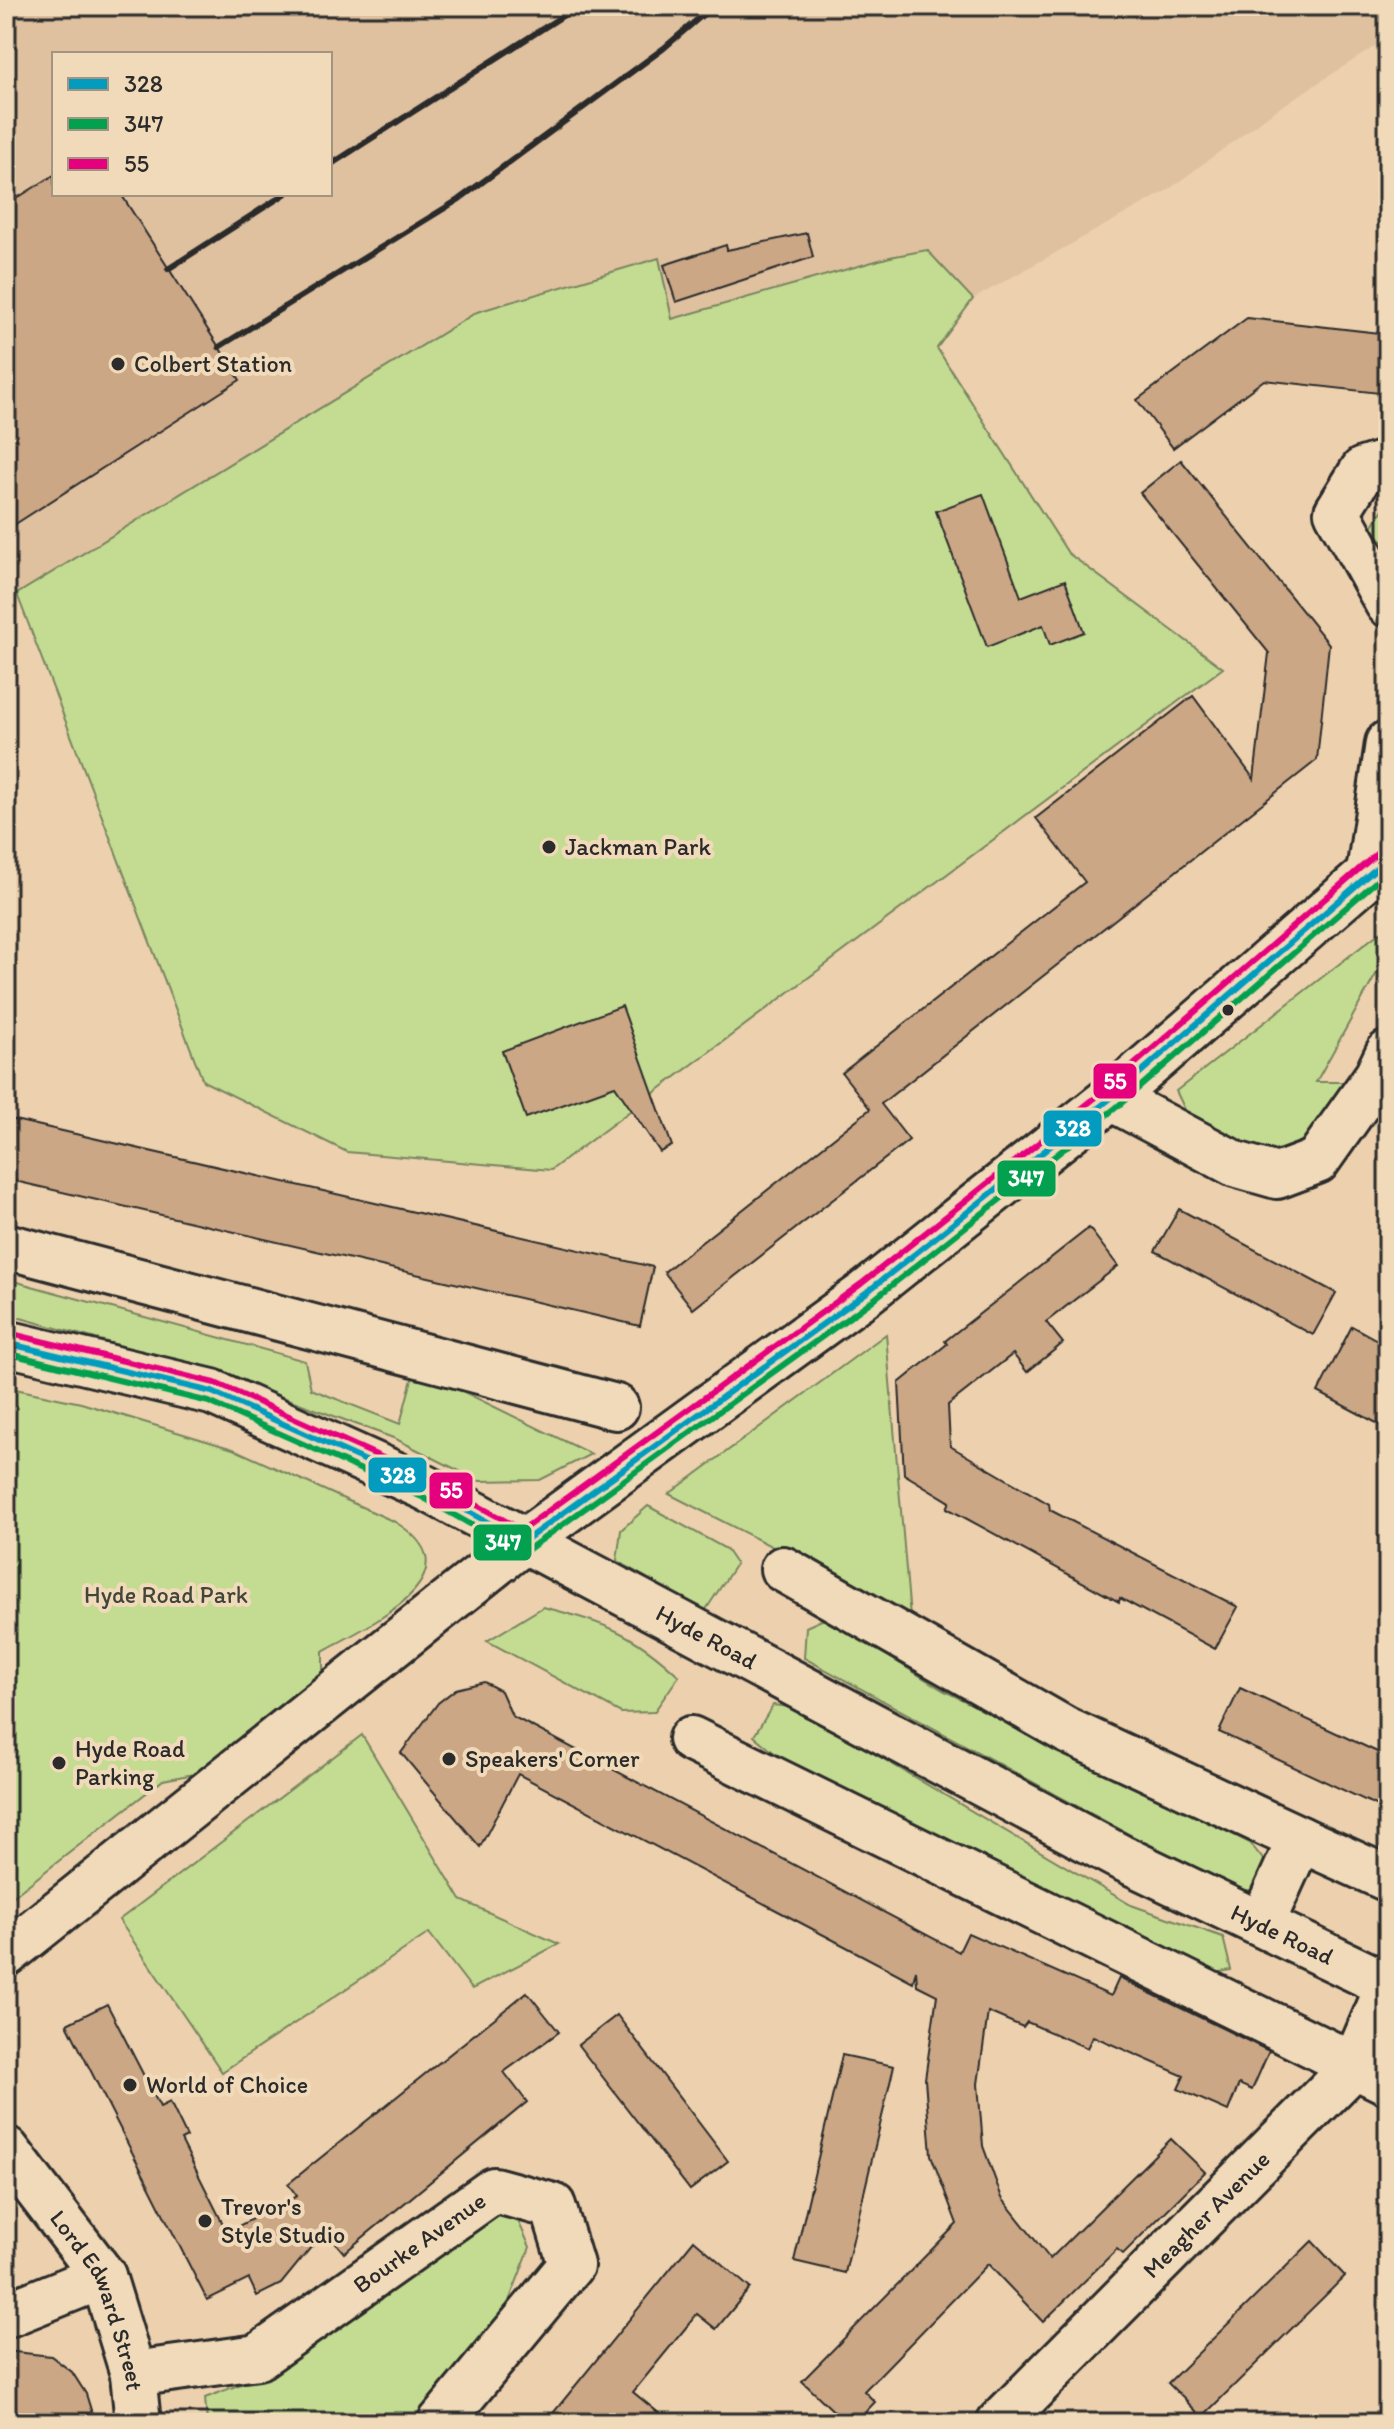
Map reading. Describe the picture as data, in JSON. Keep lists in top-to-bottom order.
{
  "streets": {
    "street": [
      "Hyde Road",
      "Meagher Avenue",
      "Bourke Avenue",
      "Lord Edward Street"
    ]
  },
  "crossings": [
    ["Hyde Road", "Meagher Avenue"],
    ["Bourke Avenue", "Lord Edward Street"]
  ],
  "parks": ["Hyde Road Park"],
  "places": [
    "Colbert Station",
    "Jackman Park",
    "Speakers' Corner",
    "Hyde Road Parking",
    "World of Choice",
    "Trevor's Style Studio"
  ],
  "lines": ["transit line 55", "transit line 328", "transit line 347"],
  "legend": ["328", "347", "55"]
}
